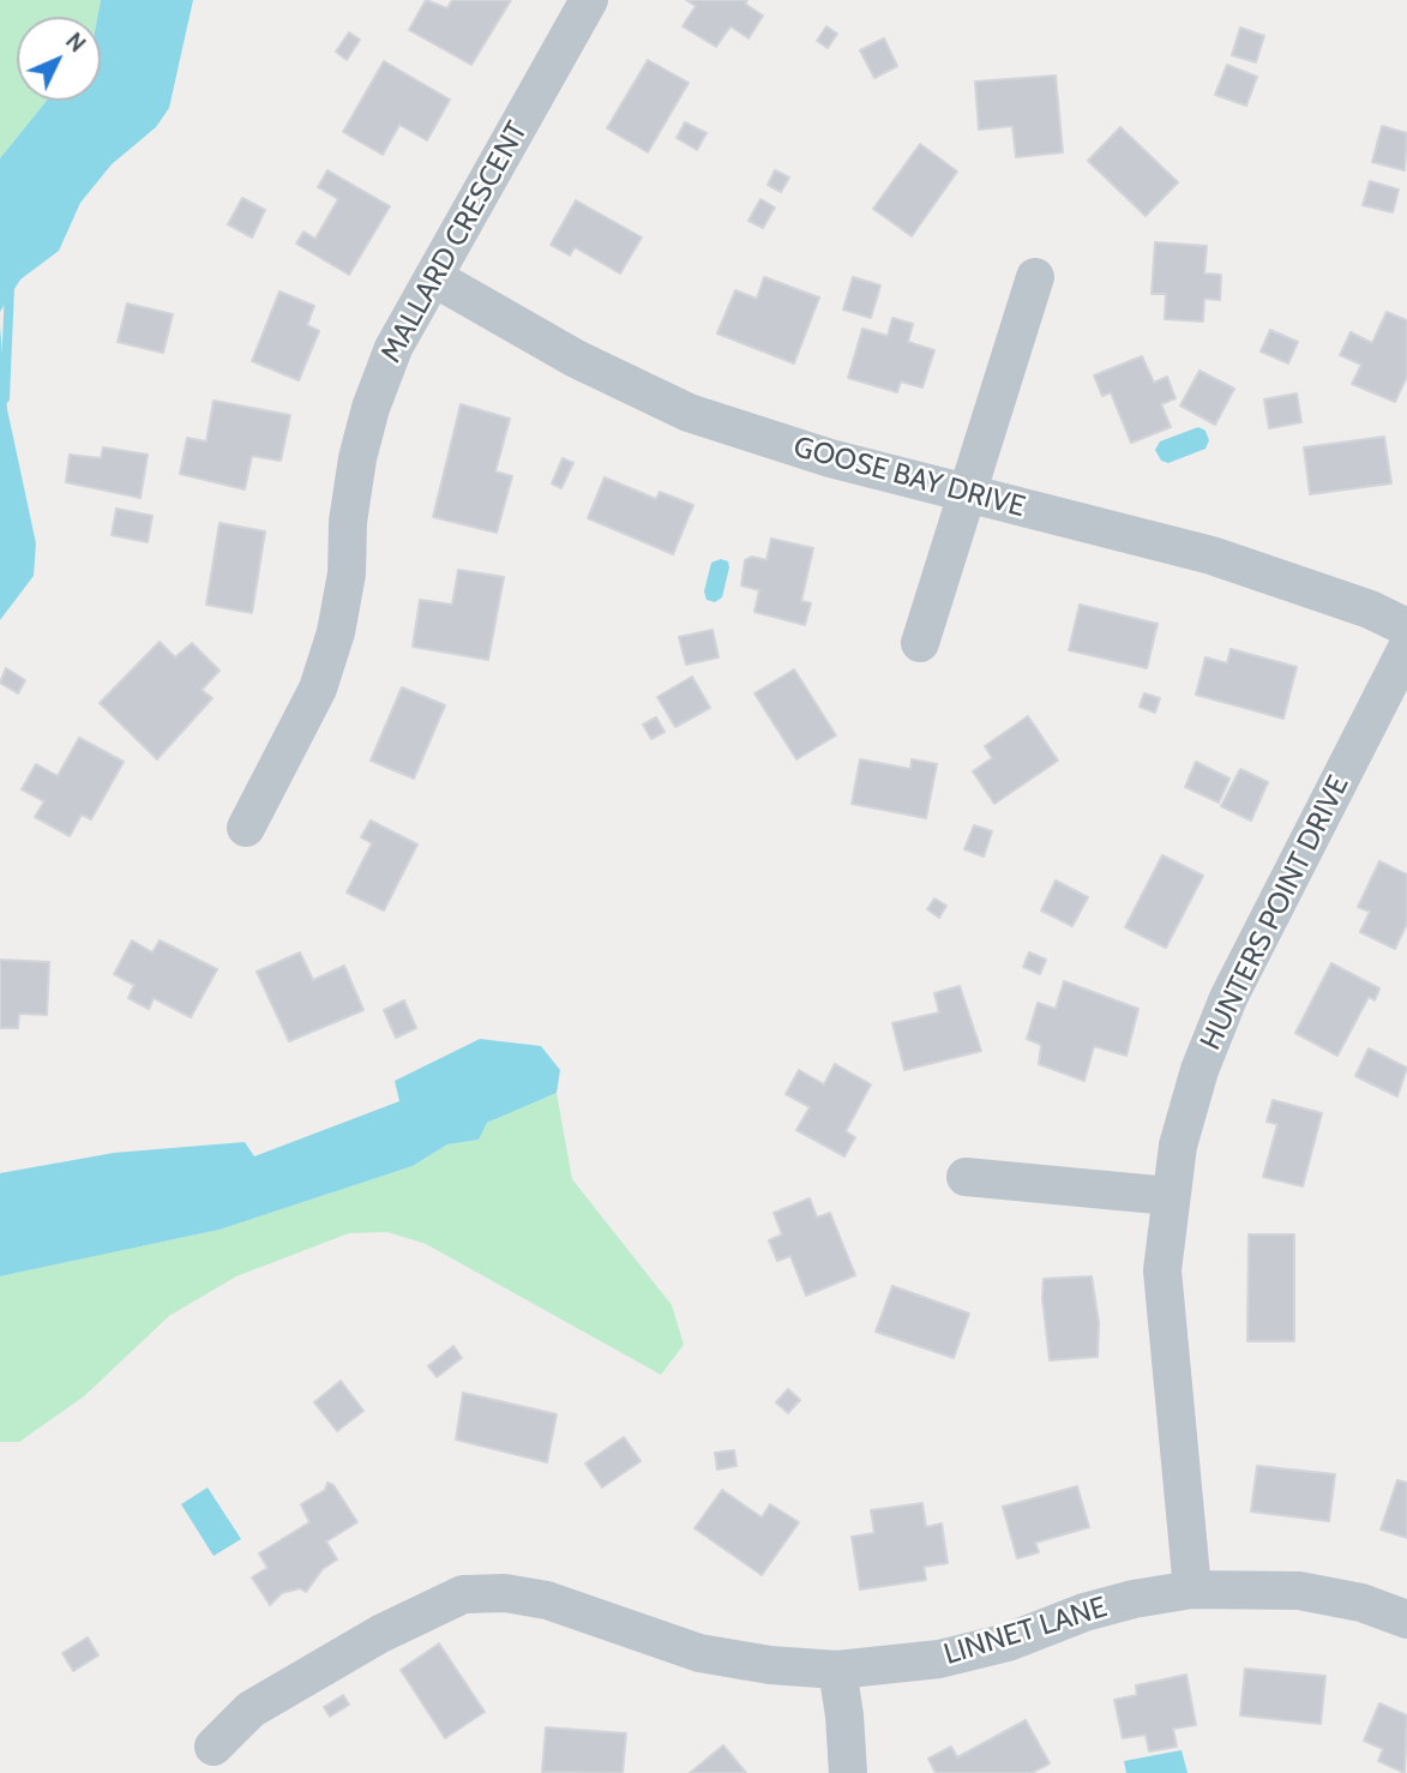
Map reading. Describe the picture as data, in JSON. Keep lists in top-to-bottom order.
{
  "streets": {
    "street": [
      "MALLARD CRESCENT",
      "GOOSE BAY DRIVE",
      "HUNTERS POINT DRIVE",
      "LINNET LANE"
    ]
  },
  "crossings": [
    ["MALLARD CRESCENT", "GOOSE BAY DRIVE"],
    ["HUNTERS POINT DRIVE", "LINNET LANE"]
  ],
  "north": "top right"
}
